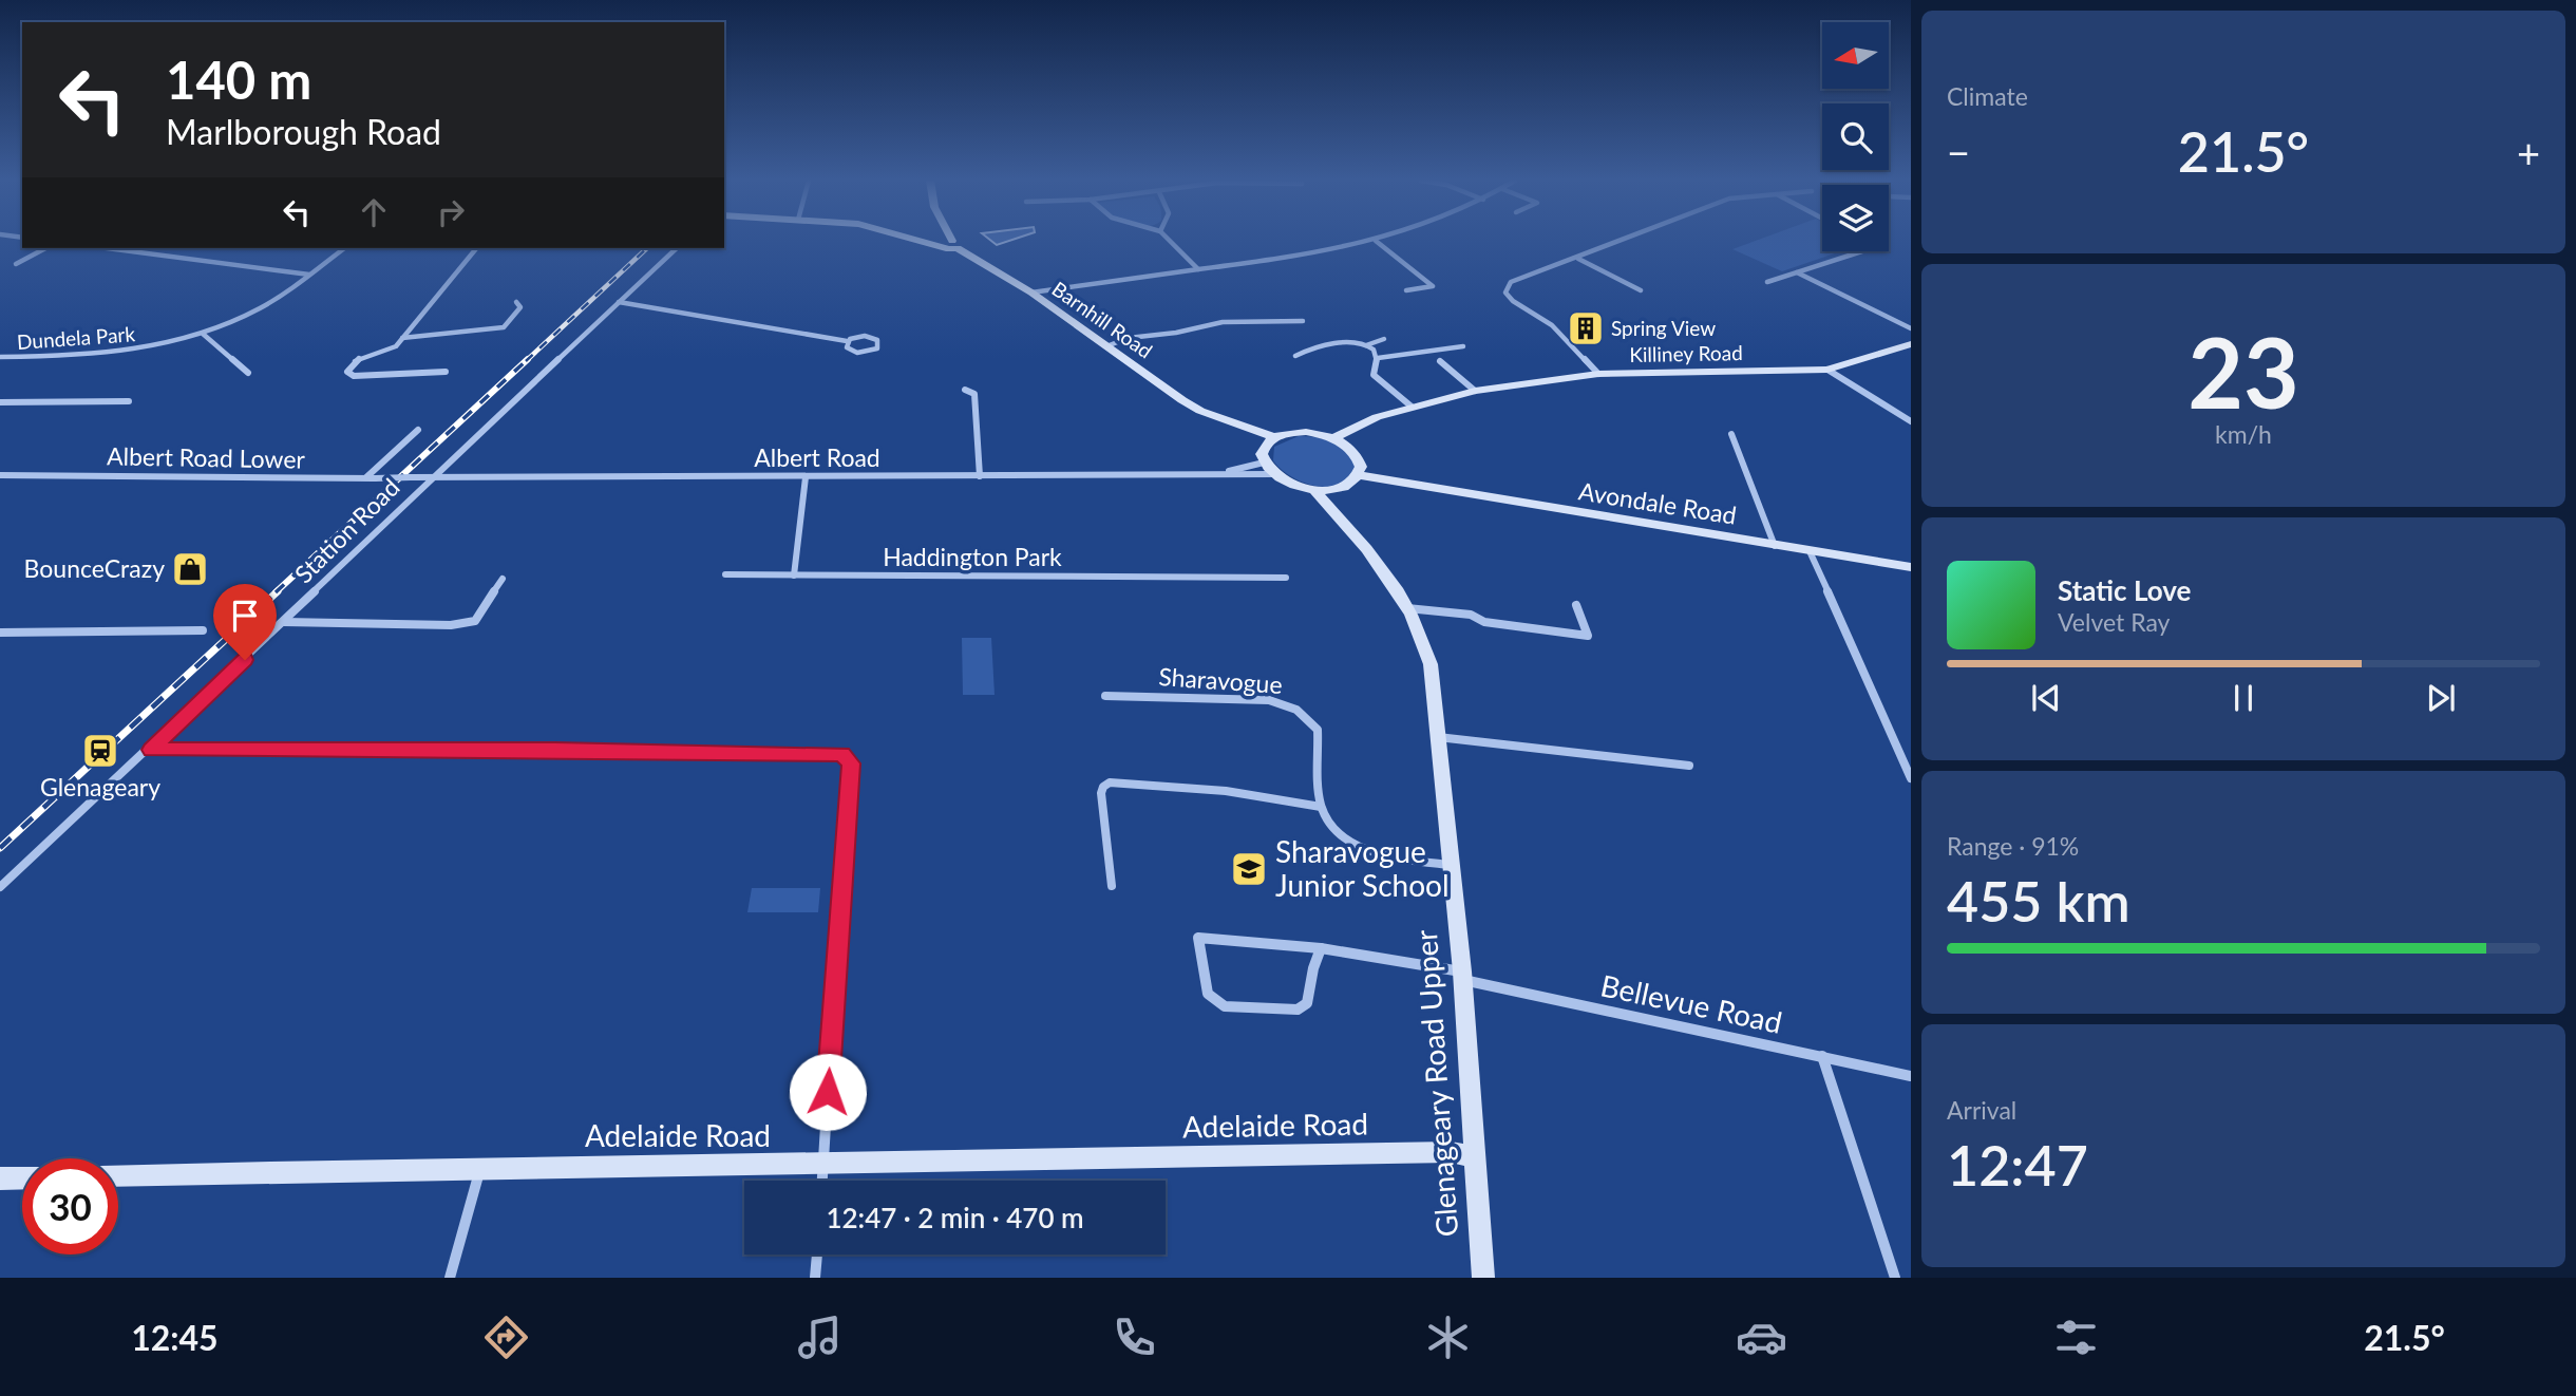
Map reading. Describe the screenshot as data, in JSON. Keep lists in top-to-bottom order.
{
  "streets": {
    "street": [
      "Barnhill Road",
      "Dundela Park",
      "Killiney Road",
      "Albert Road Lower",
      "Albert Road",
      "Avondale Road",
      "Station Road",
      "Haddington Park",
      "Sharavogue",
      "Bellevue Road",
      "Glenageary Road Upper",
      "Adelaide Road"
    ]
  },
  "crossings": [
    ["Albert Road Lower", "Albert Road"],
    ["Albert Road", "Station Road"],
    ["Bellevue Road", "Glenageary Road Upper"],
    ["Glenageary Road Upper", "Adelaide Road"]
  ],
  "places": {
    "building": ["Spring View"],
    "shop": ["BounceCrazy"],
    "station": ["Glenageary"],
    "school or university": ["Sharavogue Junior School"]
  },
  "north": "left",
  "page": {
    "tile": [
      "Climate",
      ["23", "km/h"],
      ["Range · 91%", "455 km"],
      ["Arrival", "12:47"]
    ],
    "turn": ["140 m", "Marlborough Road"],
    "heat": ["−", "21.5°", "+"],
    "song": ["Static Love", "Velvet Ray"],
    "limit": "30",
    "trip": "12:47 · 2 min · 470 m",
    "tabs": ["12:45", "21.5°"]
  }
}
